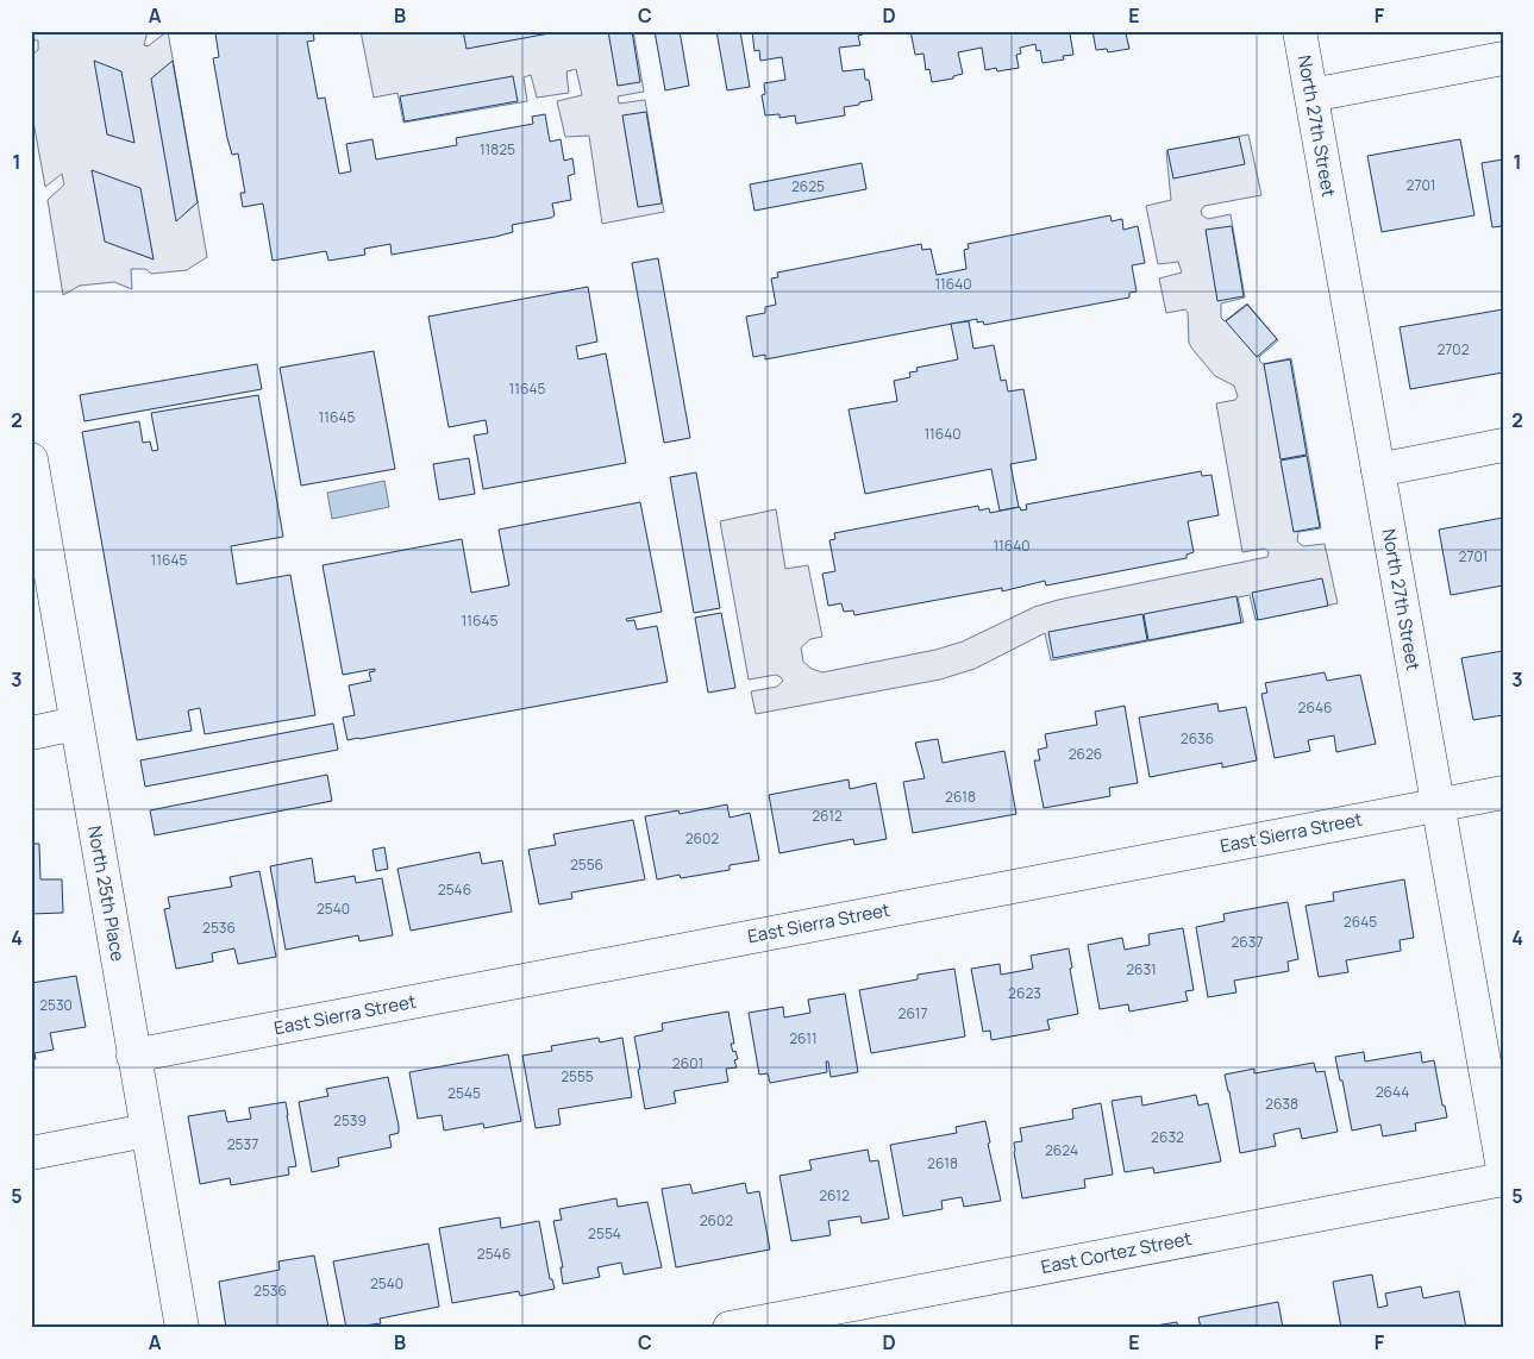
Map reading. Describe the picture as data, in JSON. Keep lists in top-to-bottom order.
{
  "streets": {
    "street": [
      "North 27th Street",
      "East Sierra Street",
      "North 25th Place",
      "East Cortez Street"
    ]
  },
  "crossings": [
    ["North 27th Street", "East Sierra Street"],
    ["East Sierra Street", "North 25th Place"]
  ],
  "house_numbers": [
    "11825",
    "2701",
    "2625",
    "11640",
    "2702",
    "11645",
    "11645",
    "11640",
    "11640",
    "2701",
    "11645",
    "11645",
    "2646",
    "2636",
    "2626",
    "2618",
    "2612",
    "2602",
    "2556",
    "2546",
    "2540",
    "2645",
    "2536",
    "2637",
    "2631",
    "2623",
    "2530",
    "2617",
    "2611",
    "2601",
    "2555",
    "2644",
    "2545",
    "2638",
    "2539",
    "2632",
    "2537",
    "2624",
    "2618",
    "2612",
    "2602",
    "2554",
    "2546",
    "2540",
    "2536"
  ],
  "grid": {
    "columns": [
      "A",
      "B",
      "C",
      "D",
      "E",
      "F"
    ],
    "rows": [
      "1",
      "2",
      "3",
      "4",
      "5"
    ]
  }
}
